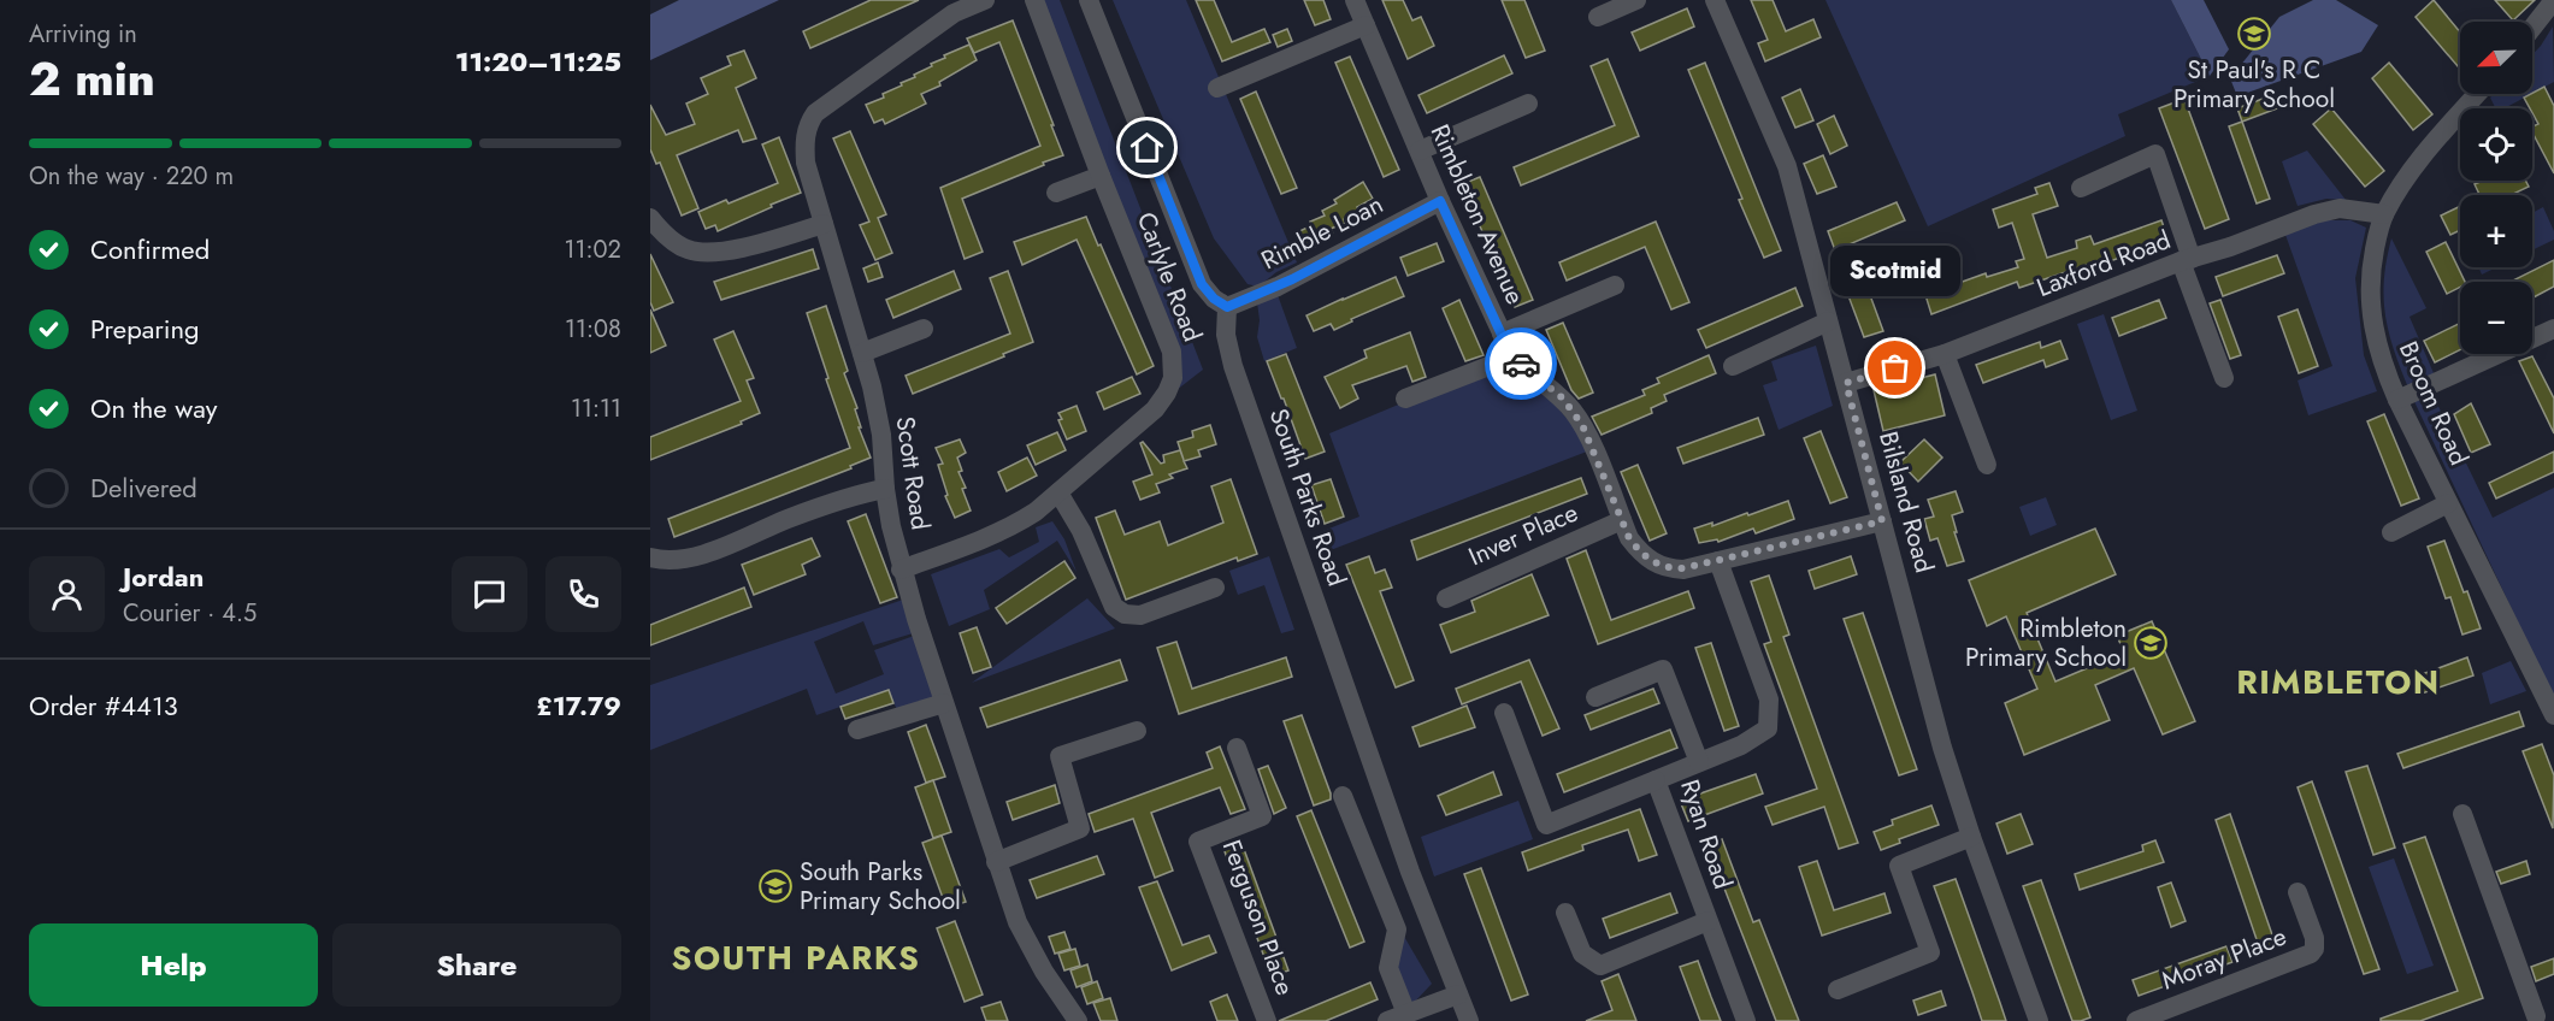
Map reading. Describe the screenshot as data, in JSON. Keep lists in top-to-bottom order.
{
  "streets": {
    "street": [
      "Rimbleton Avenue",
      "Rimble Loan",
      "Laxford Road",
      "Carlyle Road",
      "Broom Road",
      "Scott Road",
      "South Parks Road",
      "Bilsland Road",
      "Inver Place",
      "Ryan Road",
      "Ferguson Place",
      "Moray Place"
    ]
  },
  "crossings": [
    ["Rimbleton Avenue", "Rimble Loan"],
    ["Rimbleton Avenue", "Bilsland Road"],
    ["Rimbleton Avenue", "Inver Place"],
    ["Rimbleton Avenue", "Ryan Road"],
    ["Rimble Loan", "South Parks Road"],
    ["Laxford Road", "Broom Road"],
    ["Laxford Road", "Bilsland Road"],
    ["Carlyle Road", "Scott Road"]
  ],
  "districts": ["RIMBLETON", "SOUTH PARKS"],
  "places": {
    "school or university": ["St Paul's R C Primary School", "Rimbleton Primary School", "South Parks Primary School"],
    "other": ["Scotmid"]
  },
  "north": "bottom left",
  "page": {
    "heading": ["2 min", "Arriving in", "11:20–11:25"],
    "panel": [
      "Jordan",
      "Courier · 4.5",
      "Order #4413",
      "£17.79"
    ],
    "map_buttons": ["+", "−"],
    "bar": "On the way · 220 m",
    "list": [
      ["Confirmed", "11:02"],
      ["Preparing", "11:08"],
      ["On the way", "11:11"],
      "Delivered"
    ],
    "bubble": "Scotmid",
    "buttons": ["Help", "Share"]
  }
}
